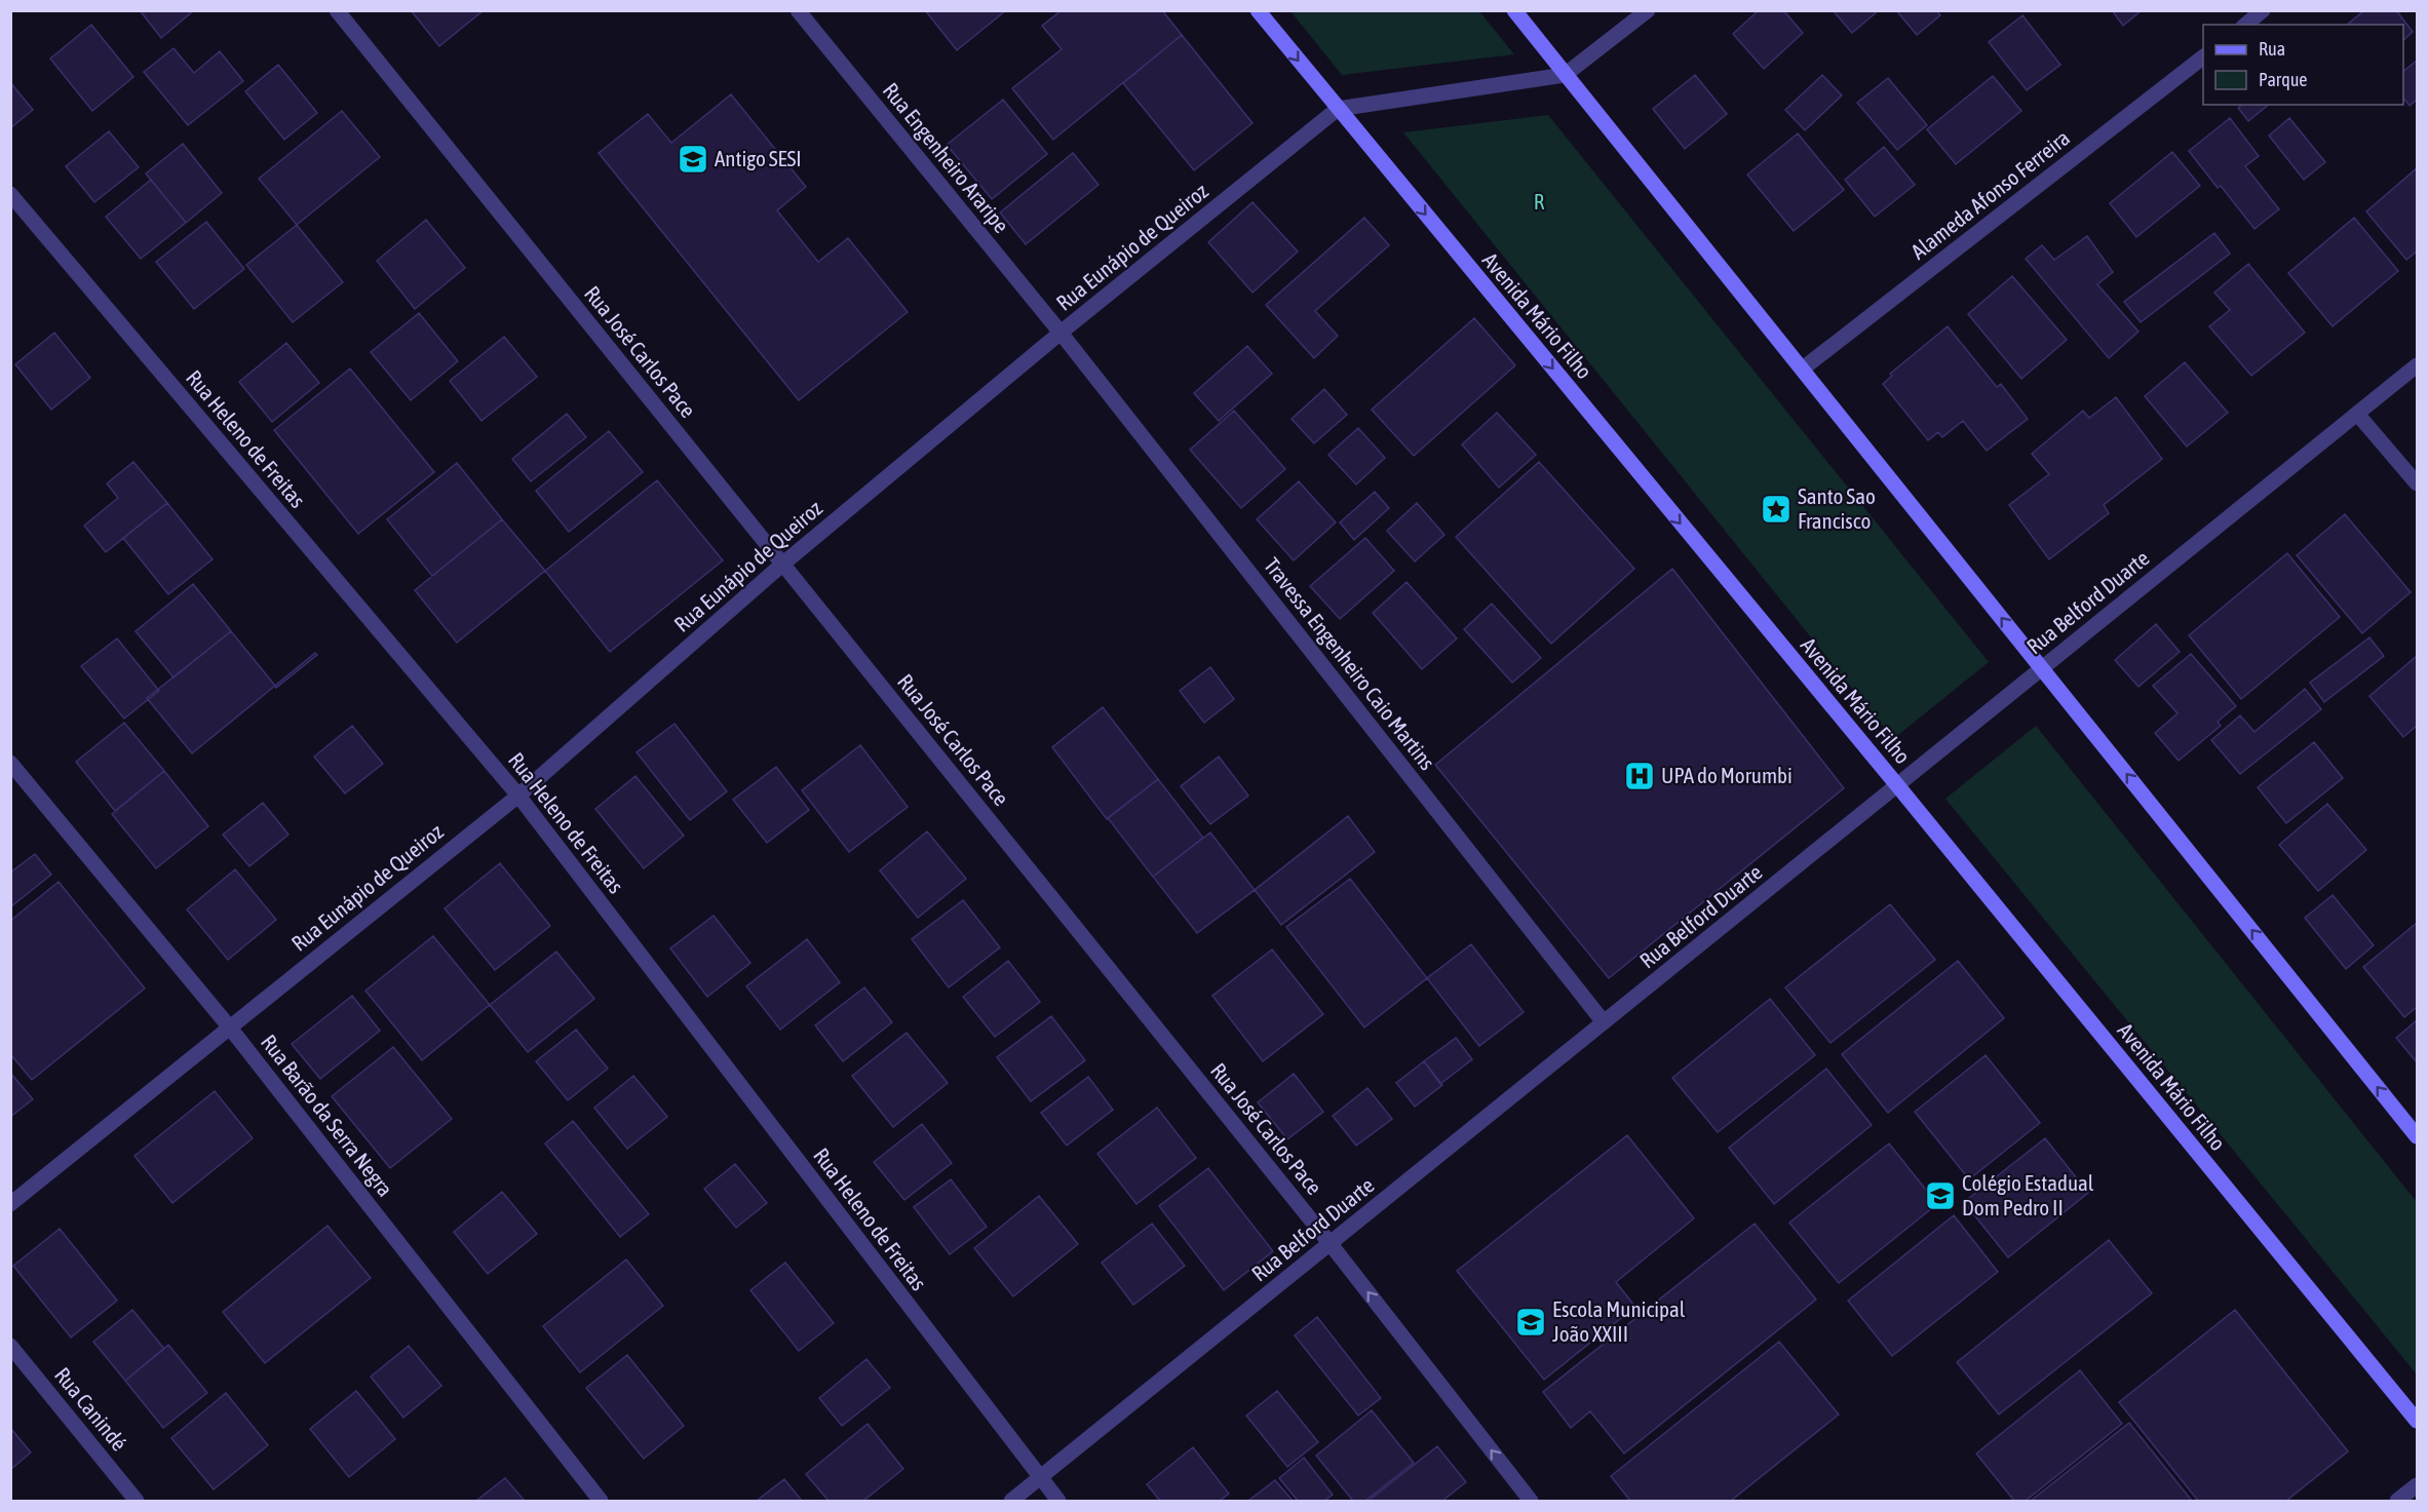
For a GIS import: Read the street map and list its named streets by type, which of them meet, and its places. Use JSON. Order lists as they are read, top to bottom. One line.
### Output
{"streets":{"main road":["Avenida Mário Filho"],"street":["Rua Engenheiro Araripe","Alameda Afonso Ferreira","Rua Eunápio de Queiroz","Rua José Carlos Pace","Rua Heleno de Freitas","Rua Belford Duarte","Travessa Engenheiro Caio Martins","Rua Barão da Serra Negra","Rua Canindé"]},"crossings":[["Rua Engenheiro Araripe","Rua Eunápio de Queiroz"],["Rua Engenheiro Araripe","Travessa Engenheiro Caio Martins"],["Rua Eunápio de Queiroz","Avenida Mário Filho"],["Rua Eunápio de Queiroz","Rua José Carlos Pace"],["Rua Eunápio de Queiroz","Rua Heleno de Freitas"],["Rua Eunápio de Queiroz","Travessa Engenheiro Caio Martins"],["Rua Eunápio de Queiroz","Rua Barão da Serra Negra"],["Avenida Mário Filho","Rua Belford Duarte"],["Rua José Carlos Pace","Rua Belford Duarte"],["Rua Heleno de Freitas","Rua Belford Duarte"],["Rua Belford Duarte","Travessa Engenheiro Caio Martins"]],"one_way":["Avenida Mário Filho"],"parks":["R"],"places":{"school or university":["Antigo SESI","Colégio Estadual Dom Pedro II","Escola Municipal João XXIII"],"place":["Santo Sao Francisco"],"hospital":["UPA do Morumbi"]},"legend":["Rua","Parque"]}
